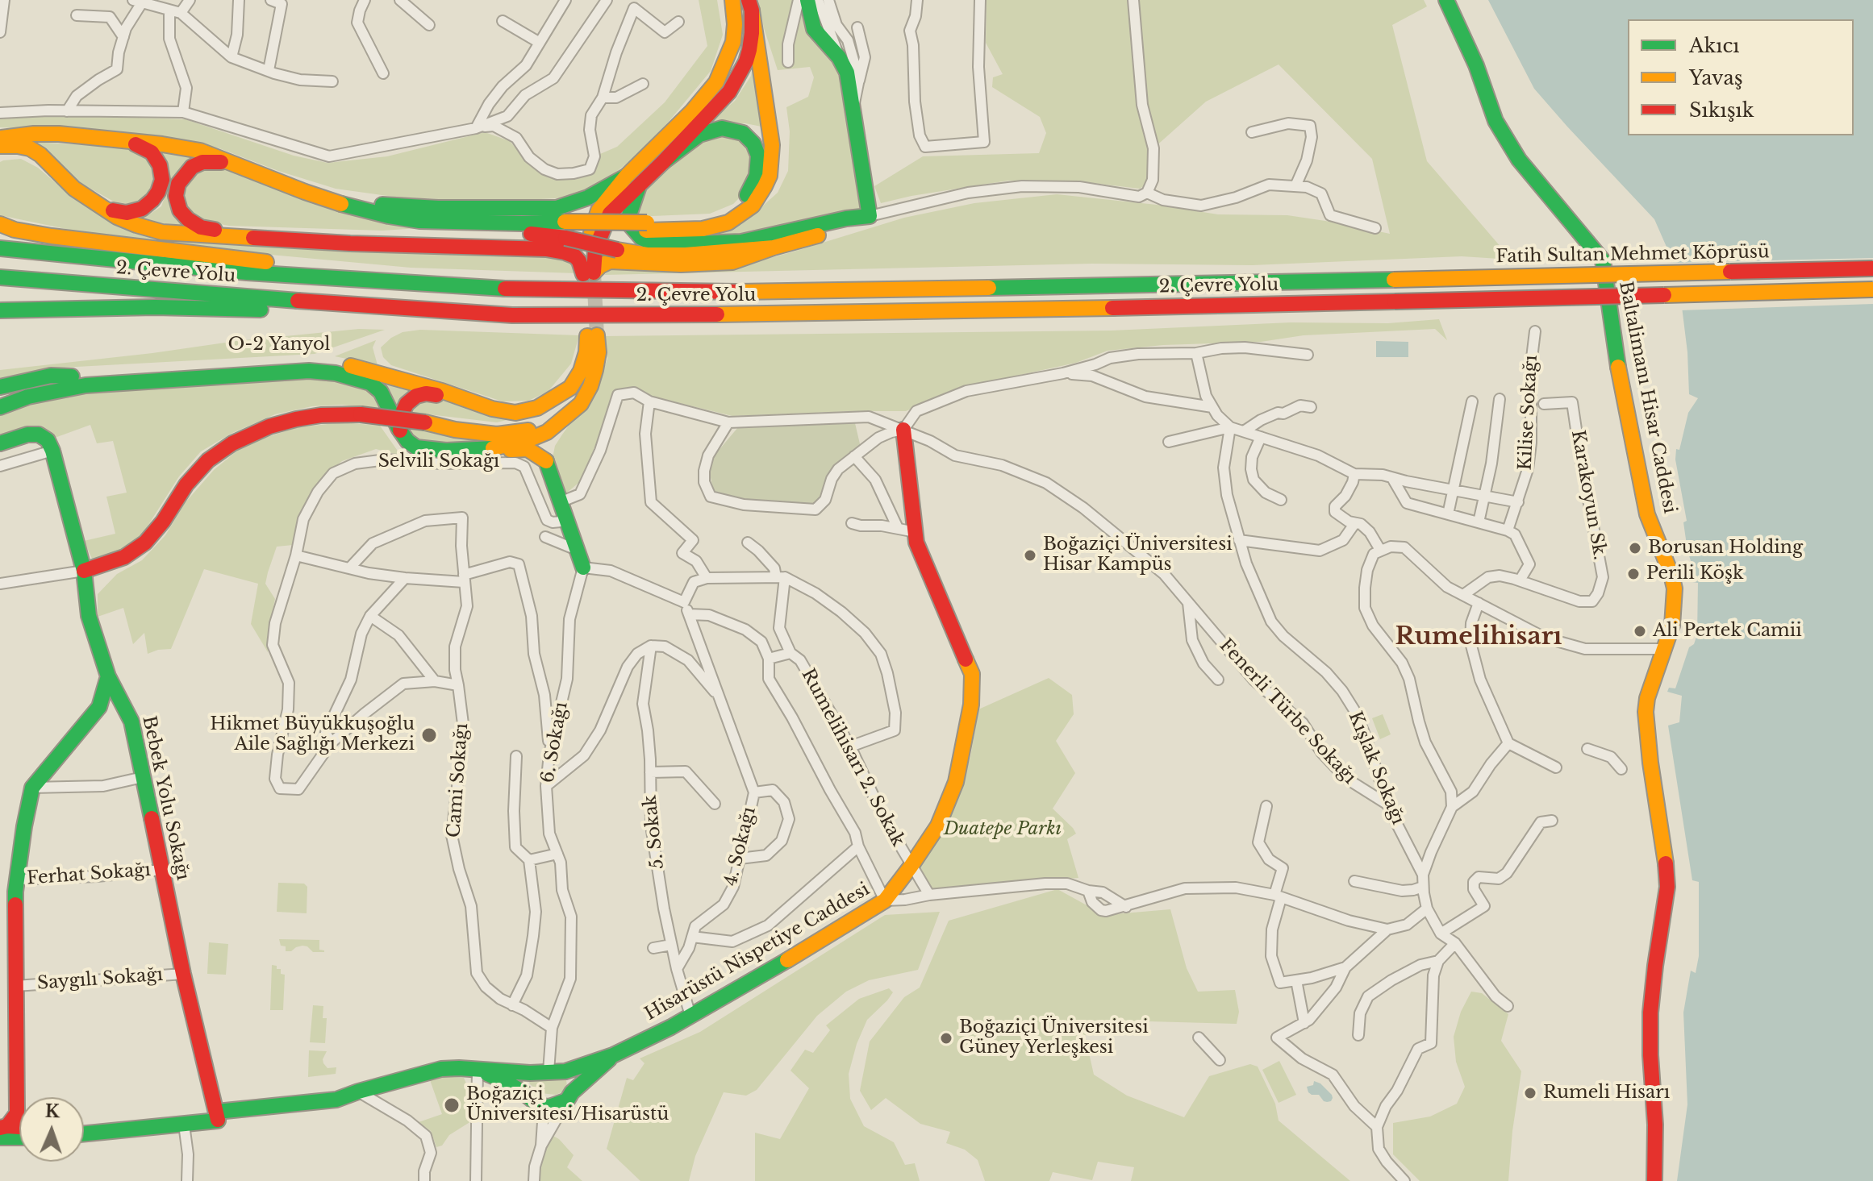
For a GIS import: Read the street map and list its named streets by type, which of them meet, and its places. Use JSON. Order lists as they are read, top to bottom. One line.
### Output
{"streets":{"main road":["Fatih Sultan Mehmet Köprüsü","2. Çevre Yolu","O-2 Yanyol","Baltalimanı Hisar Caddesi","Bebek Yolu Sokağı","Hisarüstü Nispetiye Caddesi"],"street":["Kilise Sokağı","Selvili Sokağı","Karakoyun Sk.","Fenerli Türbe Sokağı","6. Sokağı","Rumelihisarı 2. Sokak","Kışlak Sokağı","Cami Sokağı","5. Sokak","4. Sokağı","Ferhat Sokağı","Saygılı Sokağı"]},"crossings":[["Fatih Sultan Mehmet Köprüsü","2. Çevre Yolu"],["Selvili Sokağı","Fenerli Türbe Sokağı"],["Fenerli Türbe Sokağı","Kışlak Sokağı"],["Fenerli Türbe Sokağı","Hisarüstü Nispetiye Caddesi"],["6. Sokağı","Cami Sokağı"],["6. Sokağı","Hisarüstü Nispetiye Caddesi"],["Rumelihisarı 2. Sokak","Hisarüstü Nispetiye Caddesi"],["Bebek Yolu Sokağı","Ferhat Sokağı"],["Bebek Yolu Sokağı","Hisarüstü Nispetiye Caddesi"],["Bebek Yolu Sokağı","Saygılı Sokağı"],["5. Sokak","4. Sokağı"],["5. Sokak","Hisarüstü Nispetiye Caddesi"]],"districts":["Rumelihisarı"],"parks":["Duatepe Parkı"],"places":["Borusan Holding","Boğaziçi Üniversitesi Hisar Kampüs","Perili Köşk","Ali Pertek Camii","Hikmet Büyükkuşoğlu Aile Sağlığı Merkezi","Boğaziçi Üniversitesi Güney Yerleşkesi","Rumeli Hisarı","Boğaziçi Üniversitesi/Hisarüstü"],"legend":["Akıcı","Yavaş","Sıkışık"],"north":"top"}
